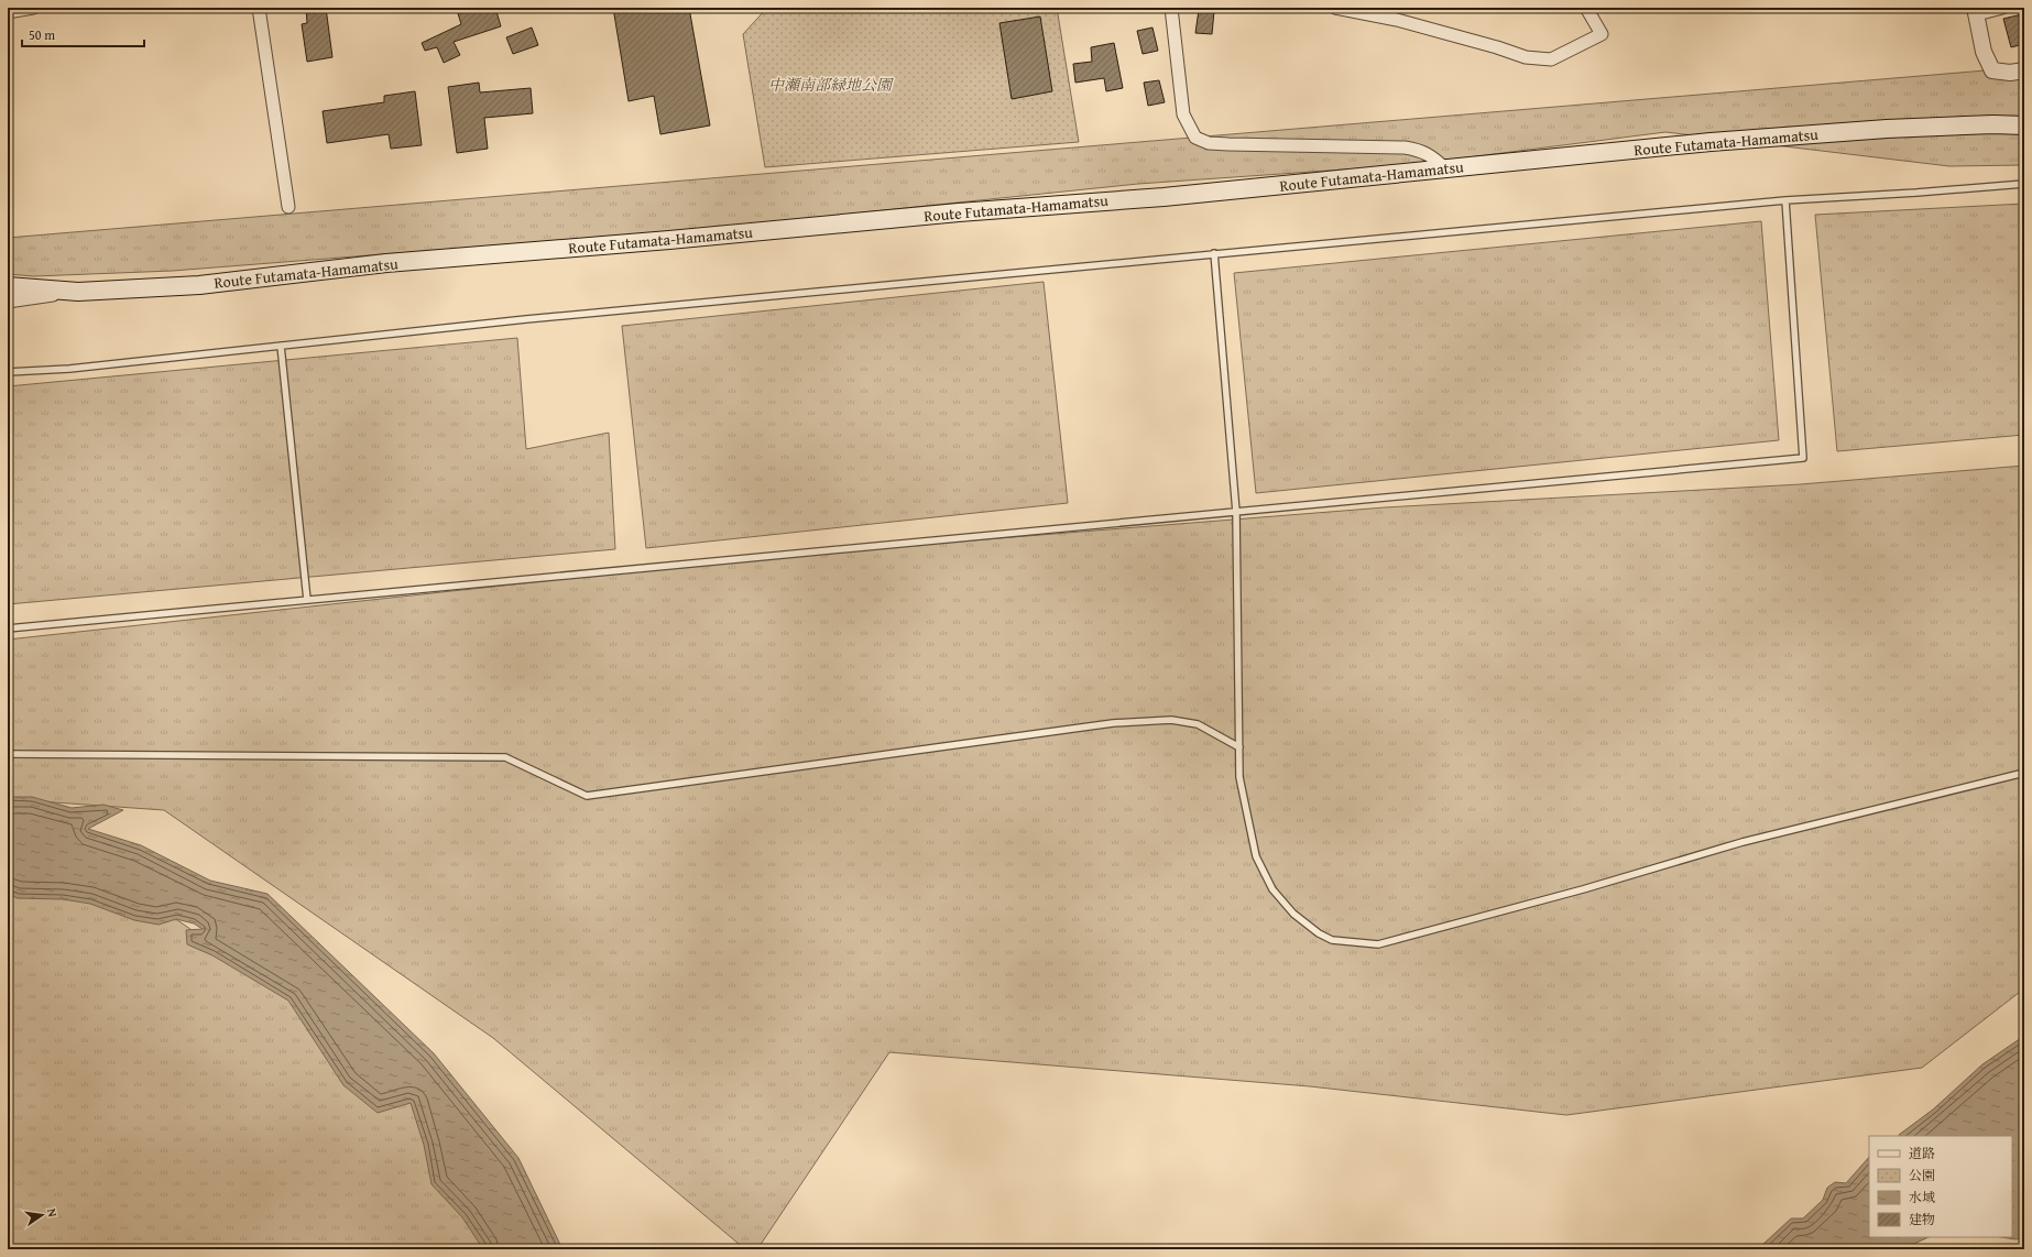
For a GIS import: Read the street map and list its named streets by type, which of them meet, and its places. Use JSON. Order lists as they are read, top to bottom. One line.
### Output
{"streets":{"main road":["Route Futamata-Hamamatsu"]},"parks":["中瀬南部緑地公園"],"legend":["道路","公園","水域","建物"],"scale_bar":"50 m","north":"right"}
